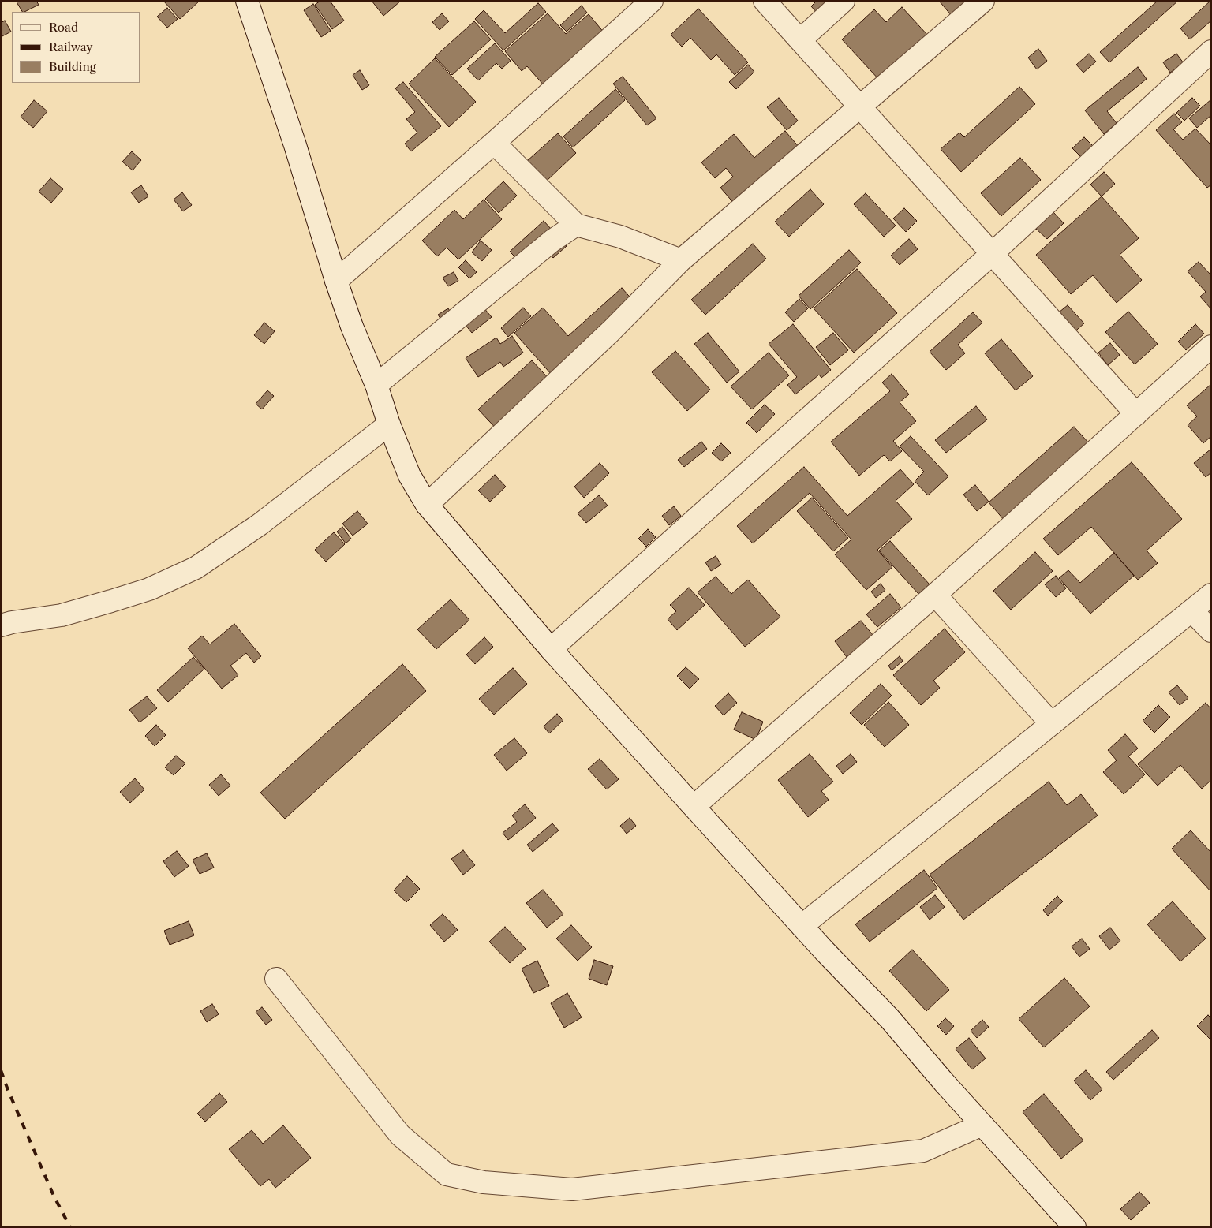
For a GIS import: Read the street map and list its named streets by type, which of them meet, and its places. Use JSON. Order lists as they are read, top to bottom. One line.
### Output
{"legend":["Road","Railway","Building"]}
